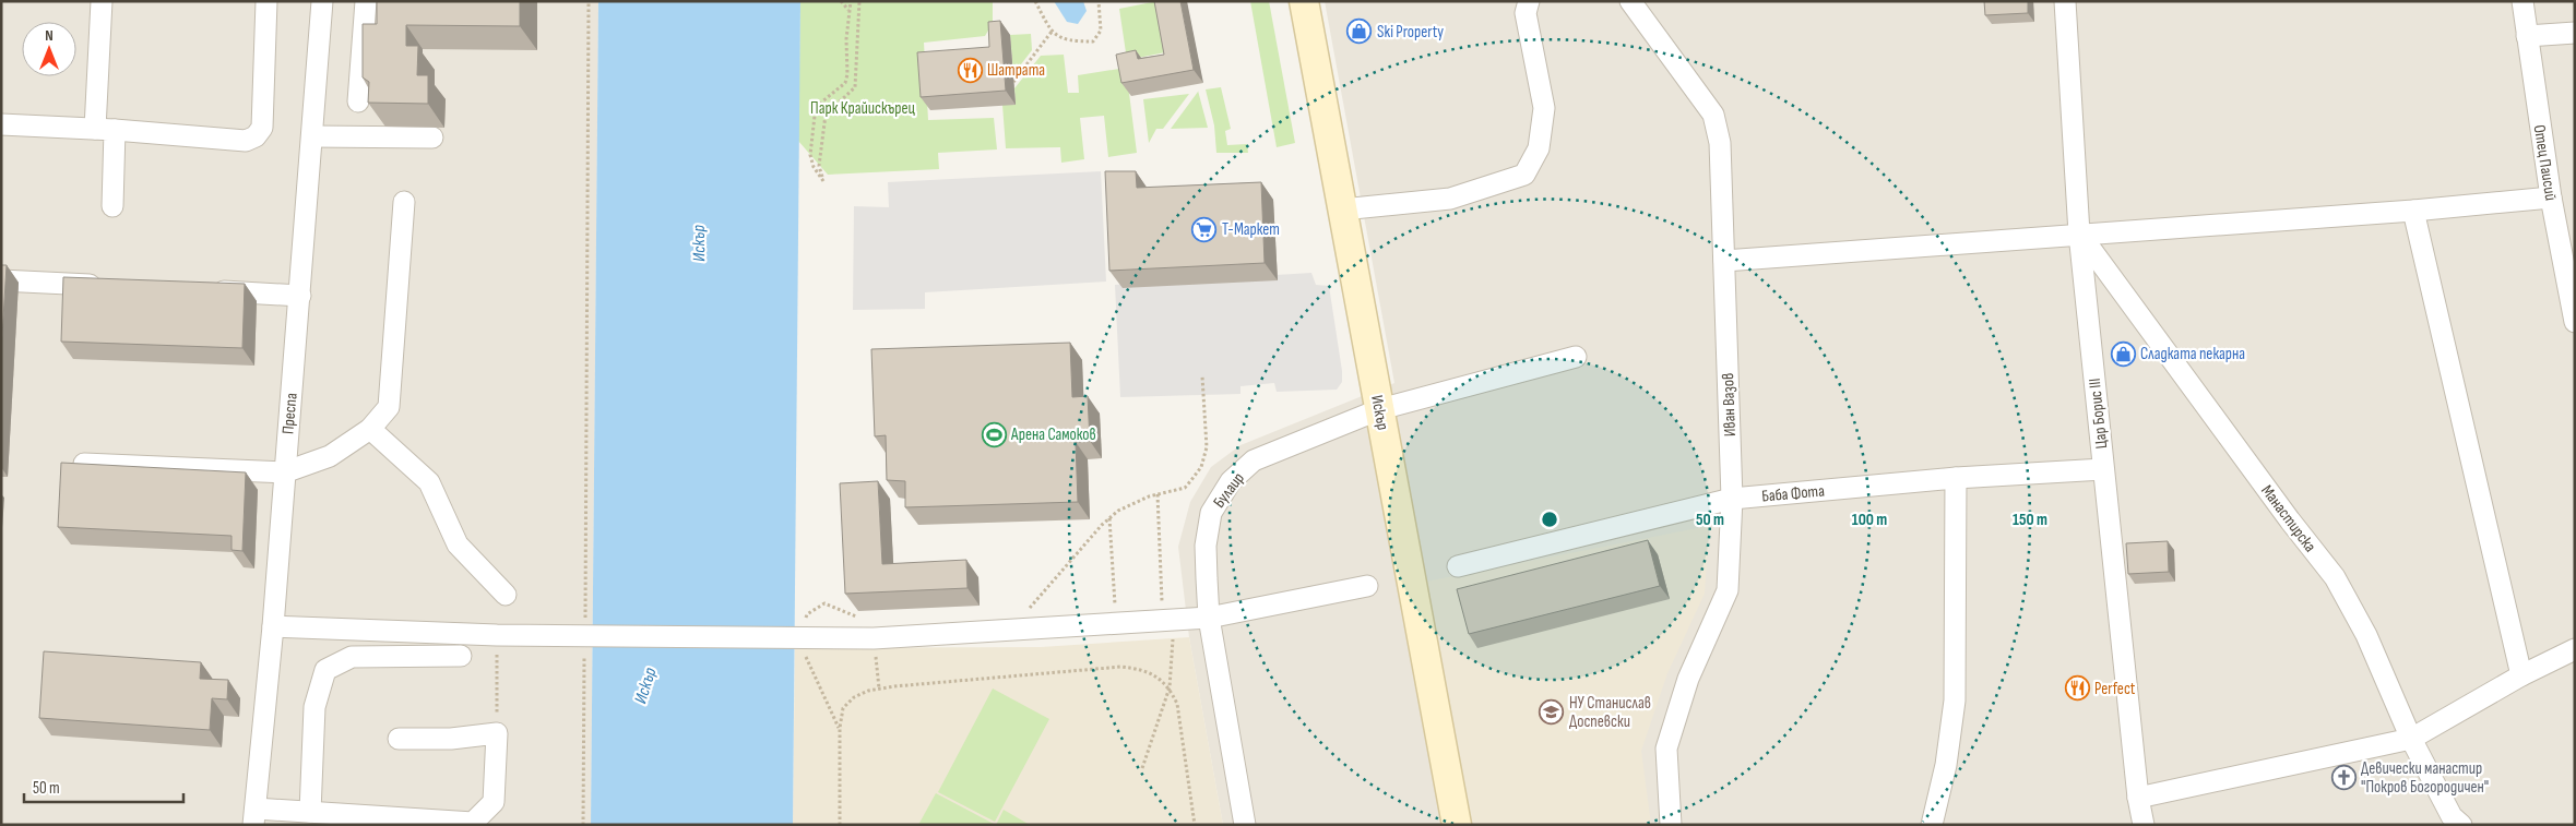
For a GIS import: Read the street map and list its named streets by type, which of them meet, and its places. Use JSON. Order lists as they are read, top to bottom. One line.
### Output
{"streets":{"main road":["Искър"],"street":["Отец Паисий","Иван Вазов","Преспа","Цар Борис III","Булаир","Баба Фота","Манастирска"]},"crossings":[["Иван Вазов","Баба Фота"],["Искър","Булаир"],["Цар Борис III","Баба Фота"],["Цар Борис III","Манастирска"]],"water":["Искър"],"parks":["Парк Крайискърец"],"places":{"shop":["Ski Property","Сладката пекарна"],"restaurant":["Шатрата","Perfect"],"supermarket":["Т-Маркет"],"sports":["Арена Самоков"],"school or university":["НУ Станислав Доспевски"],"church":["Девически манастир \"Покров Богородичен\""]},"scale_bar":"50 m","north":"top","rings":["50 m","100 m","150 m"]}
